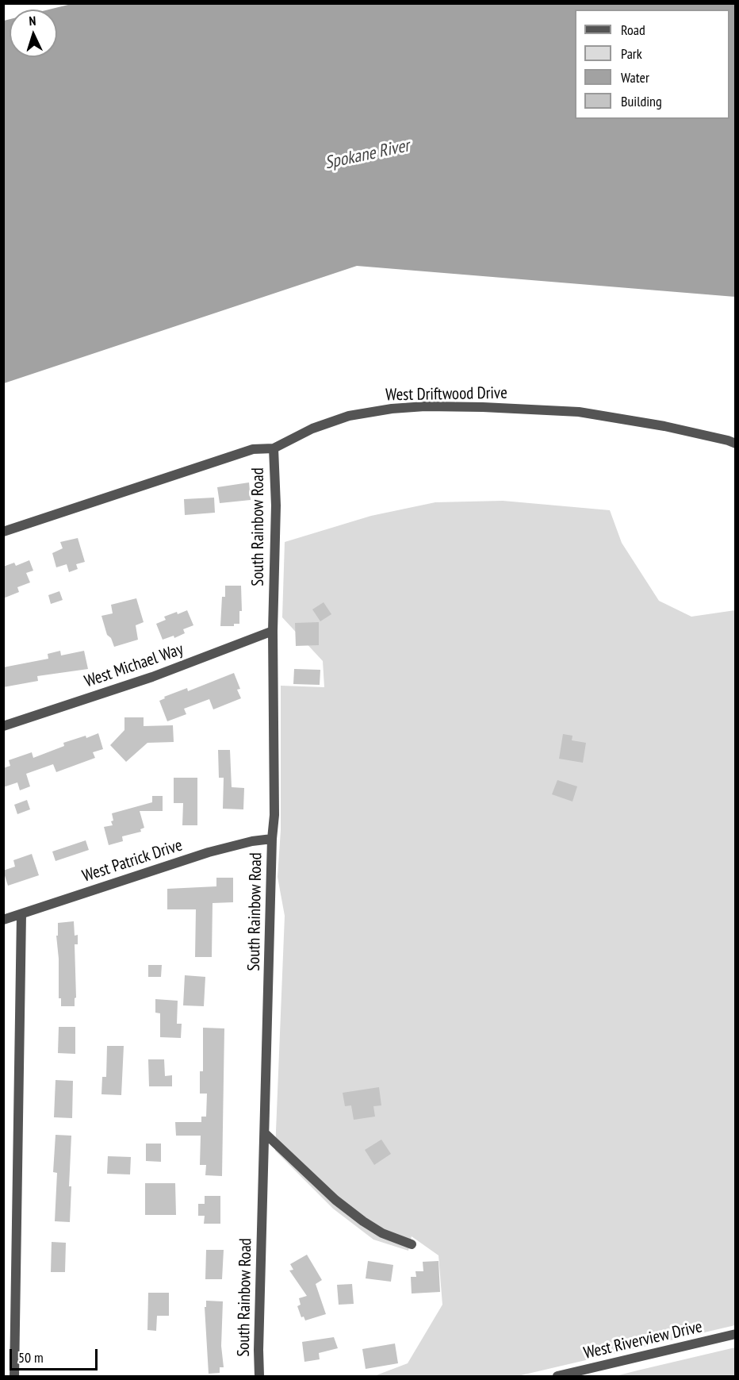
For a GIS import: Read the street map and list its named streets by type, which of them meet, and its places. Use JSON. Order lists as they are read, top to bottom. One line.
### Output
{"streets":{"street":["West Driftwood Drive","South Rainbow Road","West Michael Way","West Patrick Drive","West Riverview Drive"]},"crossings":[["West Driftwood Drive","South Rainbow Road"],["South Rainbow Road","West Michael Way"],["South Rainbow Road","West Patrick Drive"]],"water":["Spokane River"],"legend":["Road","Park","Water","Building"],"scale_bar":"50 m","north":"top"}
